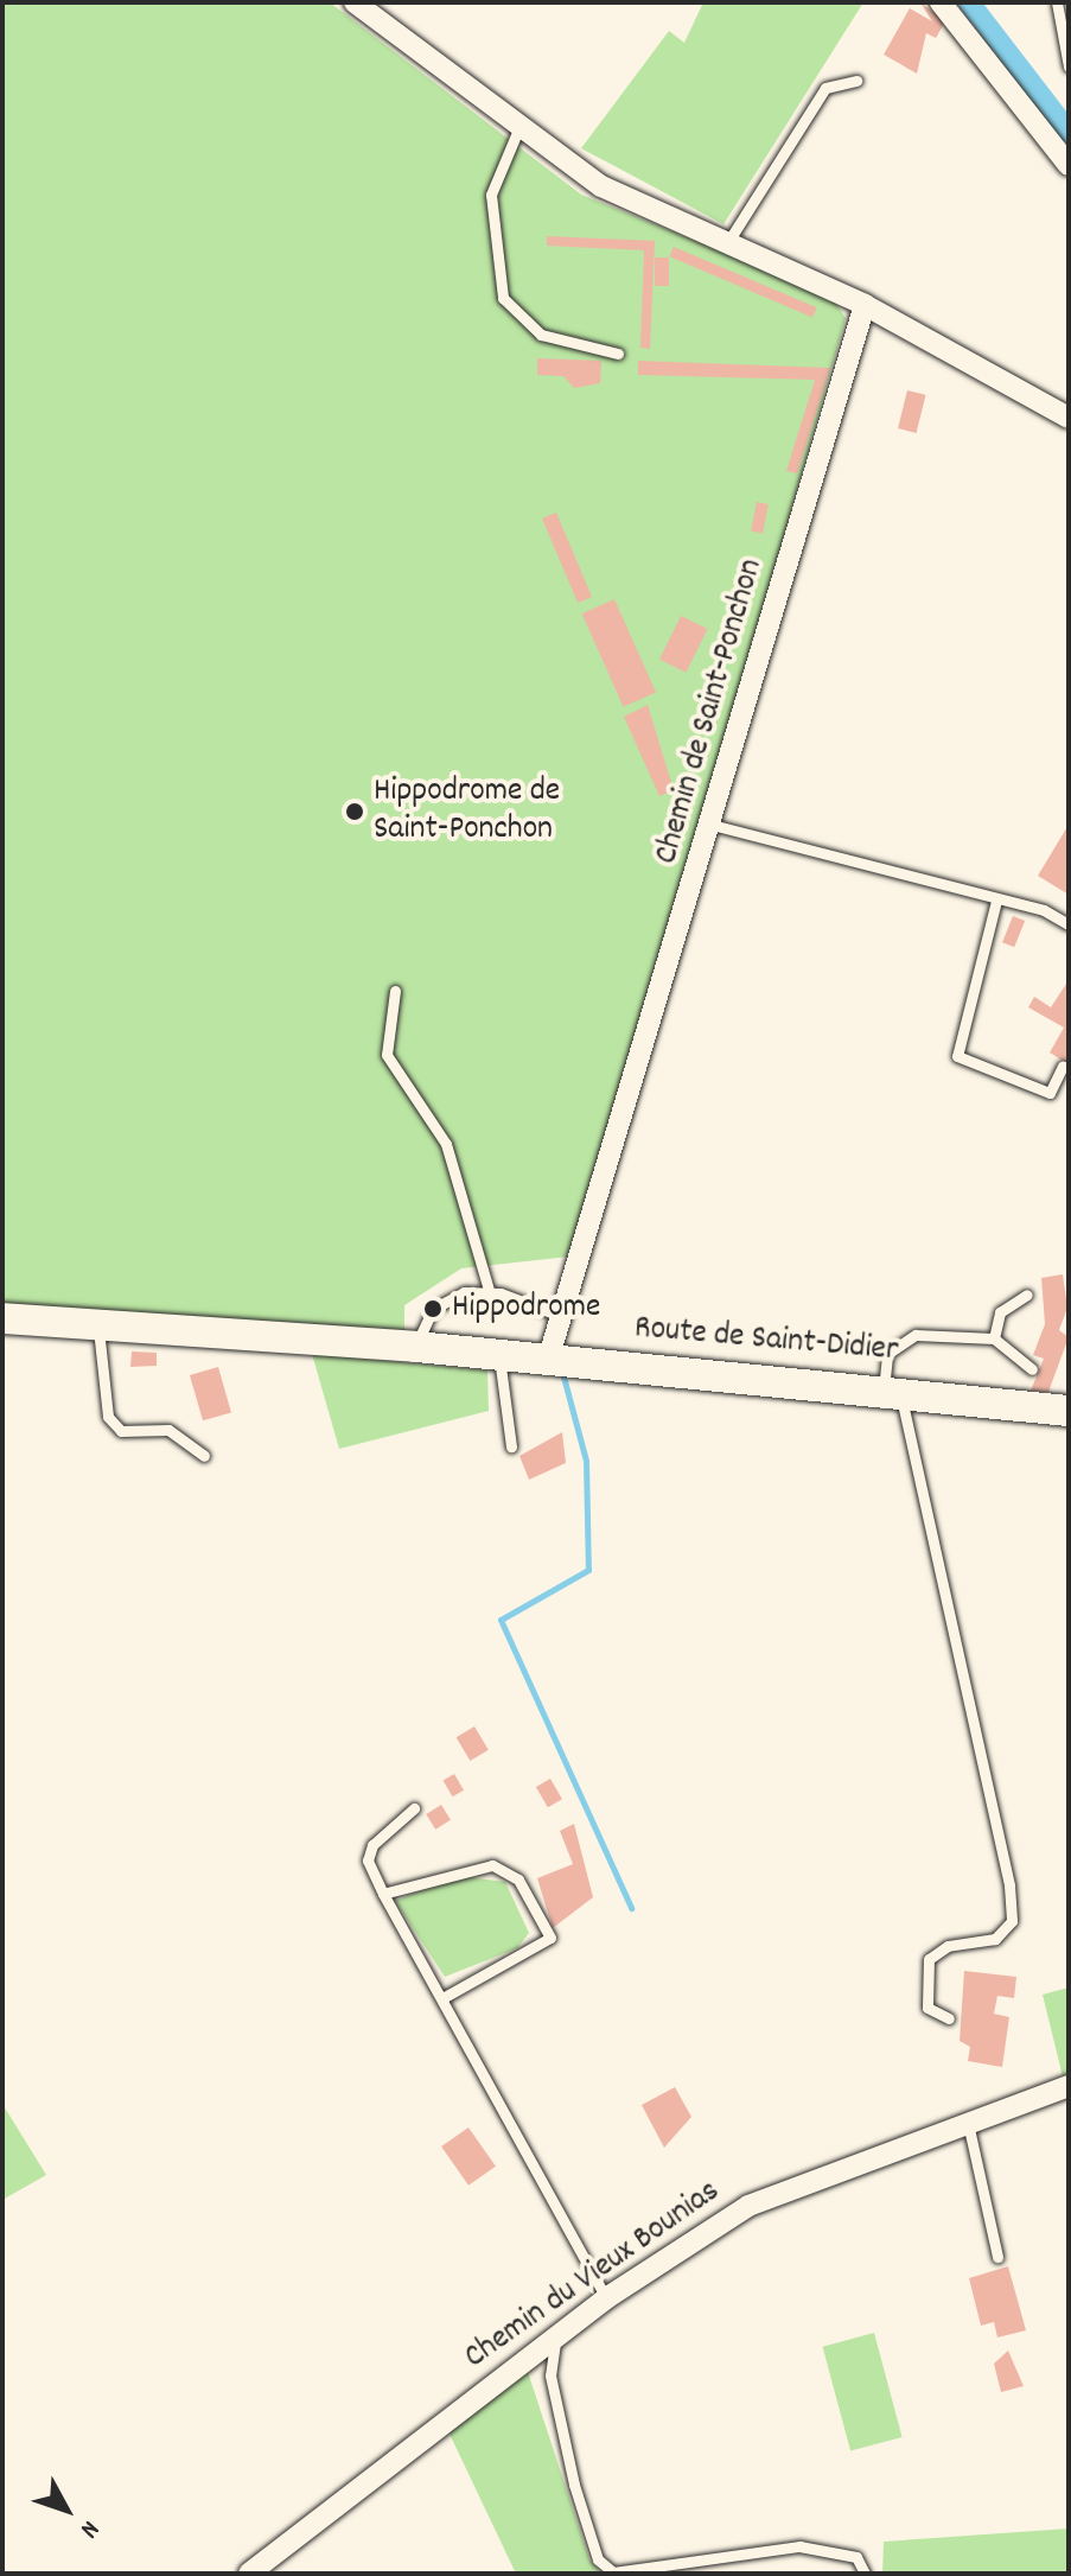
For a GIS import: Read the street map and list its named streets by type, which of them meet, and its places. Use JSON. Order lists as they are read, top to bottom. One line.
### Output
{"streets":{"main road":["Route de Saint-Didier"],"street":["Chemin de Saint-Ponchon","Chemin du Vieux Bounias"]},"crossings":[["Chemin de Saint-Ponchon","Route de Saint-Didier"]],"places":["Hippodrome de Saint-Ponchon","Hippodrome"],"north":"bottom right"}
